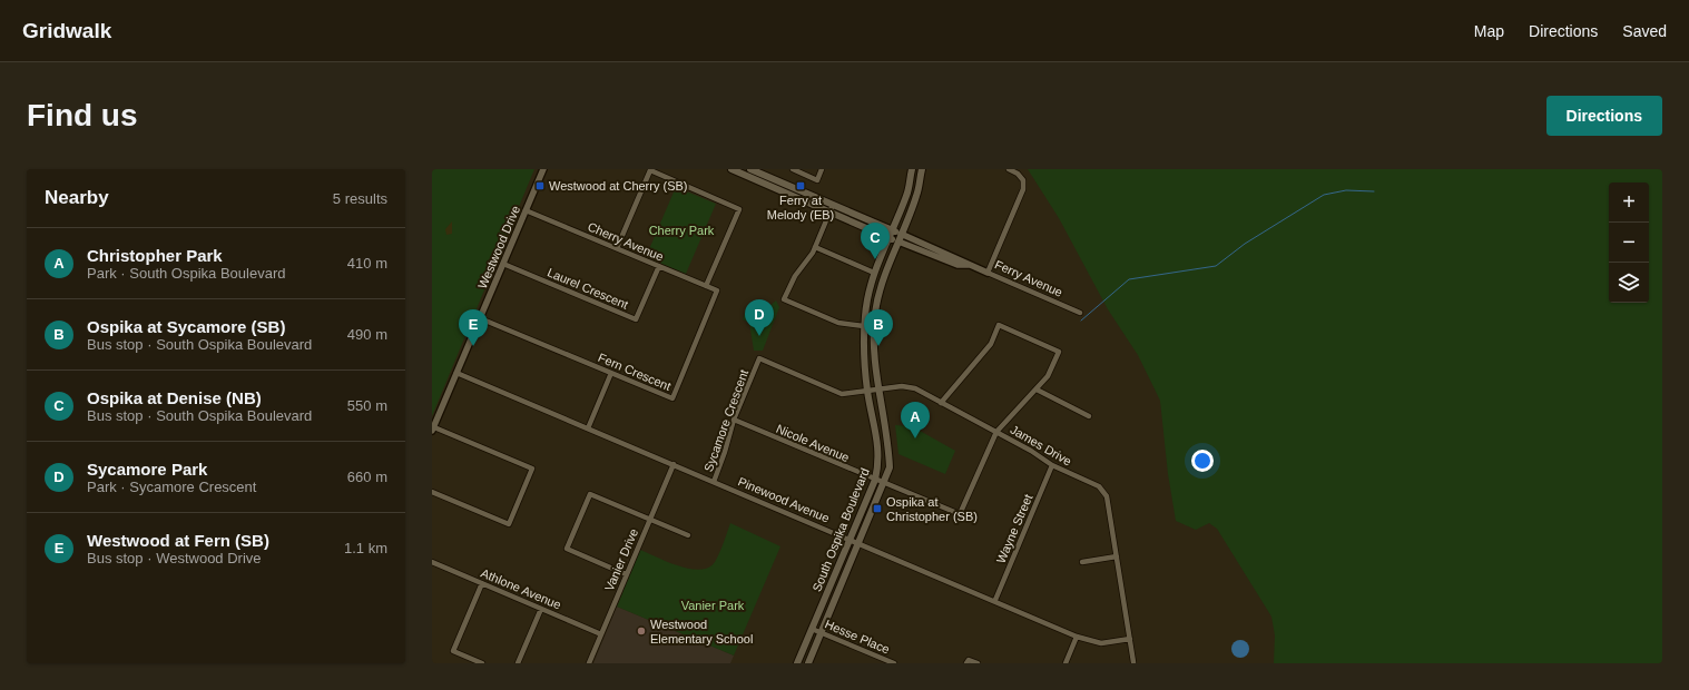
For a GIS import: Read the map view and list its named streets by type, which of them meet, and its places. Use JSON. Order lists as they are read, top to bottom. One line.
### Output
{"streets":{"main road":["Ferry Avenue","South Ospika Boulevard"],"street":["Cherry Avenue","Westwood Drive","Laurel Crescent","Fern Crescent","Sycamore Crescent","Nicole Avenue","James Drive","Pinewood Avenue","Wayne Street","Vanier Drive","Athlone Avenue","Hesse Place"]},"crossings":[["Cherry Avenue","Westwood Drive"],["Cherry Avenue","Laurel Crescent"],["Cherry Avenue","Fern Crescent"],["Westwood Drive","Laurel Crescent"],["Westwood Drive","Fern Crescent"],["Westwood Drive","Pinewood Avenue"],["Ferry Avenue","South Ospika Boulevard"],["Sycamore Crescent","Nicole Avenue"],["Sycamore Crescent","James Drive"],["Sycamore Crescent","Pinewood Avenue"],["Sycamore Crescent","South Ospika Boulevard"],["Nicole Avenue","James Drive"],["Nicole Avenue","South Ospika Boulevard"],["James Drive","Pinewood Avenue"],["James Drive","Wayne Street"],["James Drive","South Ospika Boulevard"],["Pinewood Avenue","Wayne Street"],["Pinewood Avenue","South Ospika Boulevard"],["Pinewood Avenue","Vanier Drive"],["South Ospika Boulevard","Hesse Place"],["Vanier Drive","Athlone Avenue"]],"parks":["Cherry Park","Vanier Park"],"places":{"transit":["Westwood at Cherry (SB)","Ferry at Melody (EB)","Ospika at Christopher (SB)"],"other":["Westwood Elementary School"]},"page":{"header":"Gridwalk","nav":["Map","Directions","Saved"],"buttons":"Directions","title":"Find us","heading":["Nearby","5 results"],"map_buttons":["+","−"],"pins":["C","D","B","E","A"],"list":[{"mark":"A","name":"Christopher Park","note":"Park · South Ospika Boulevard","value":"410 m"},{"mark":"B","name":"Ospika at Sycamore (SB)","note":"Bus stop · South Ospika Boulevard","value":"490 m"},{"mark":"C","name":"Ospika at Denise (NB)","note":"Bus stop · South Ospika Boulevard","value":"550 m"},{"mark":"D","name":"Sycamore Park","note":"Park · Sycamore Crescent","value":"660 m"},{"mark":"E","name":"Westwood at Fern (SB)","note":"Bus stop · Westwood Drive","value":"1.1 km"}]}}
